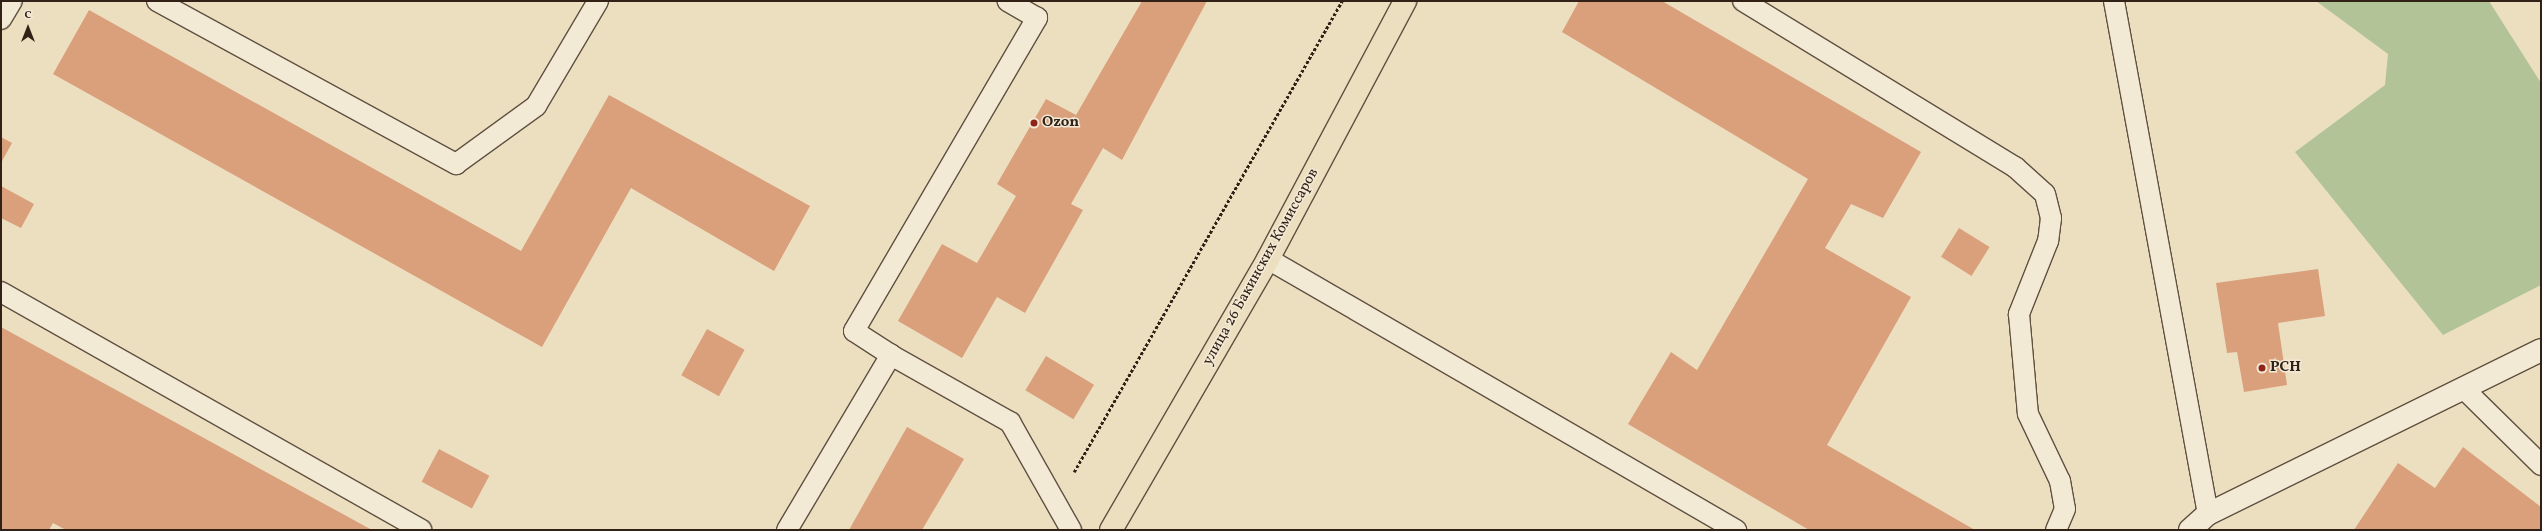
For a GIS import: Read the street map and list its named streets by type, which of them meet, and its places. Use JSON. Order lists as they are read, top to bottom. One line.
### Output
{"streets":{"main road":["улица 26 Бакинских Комиссаров"]},"places":["Ozon","РСН"],"north":"top"}
